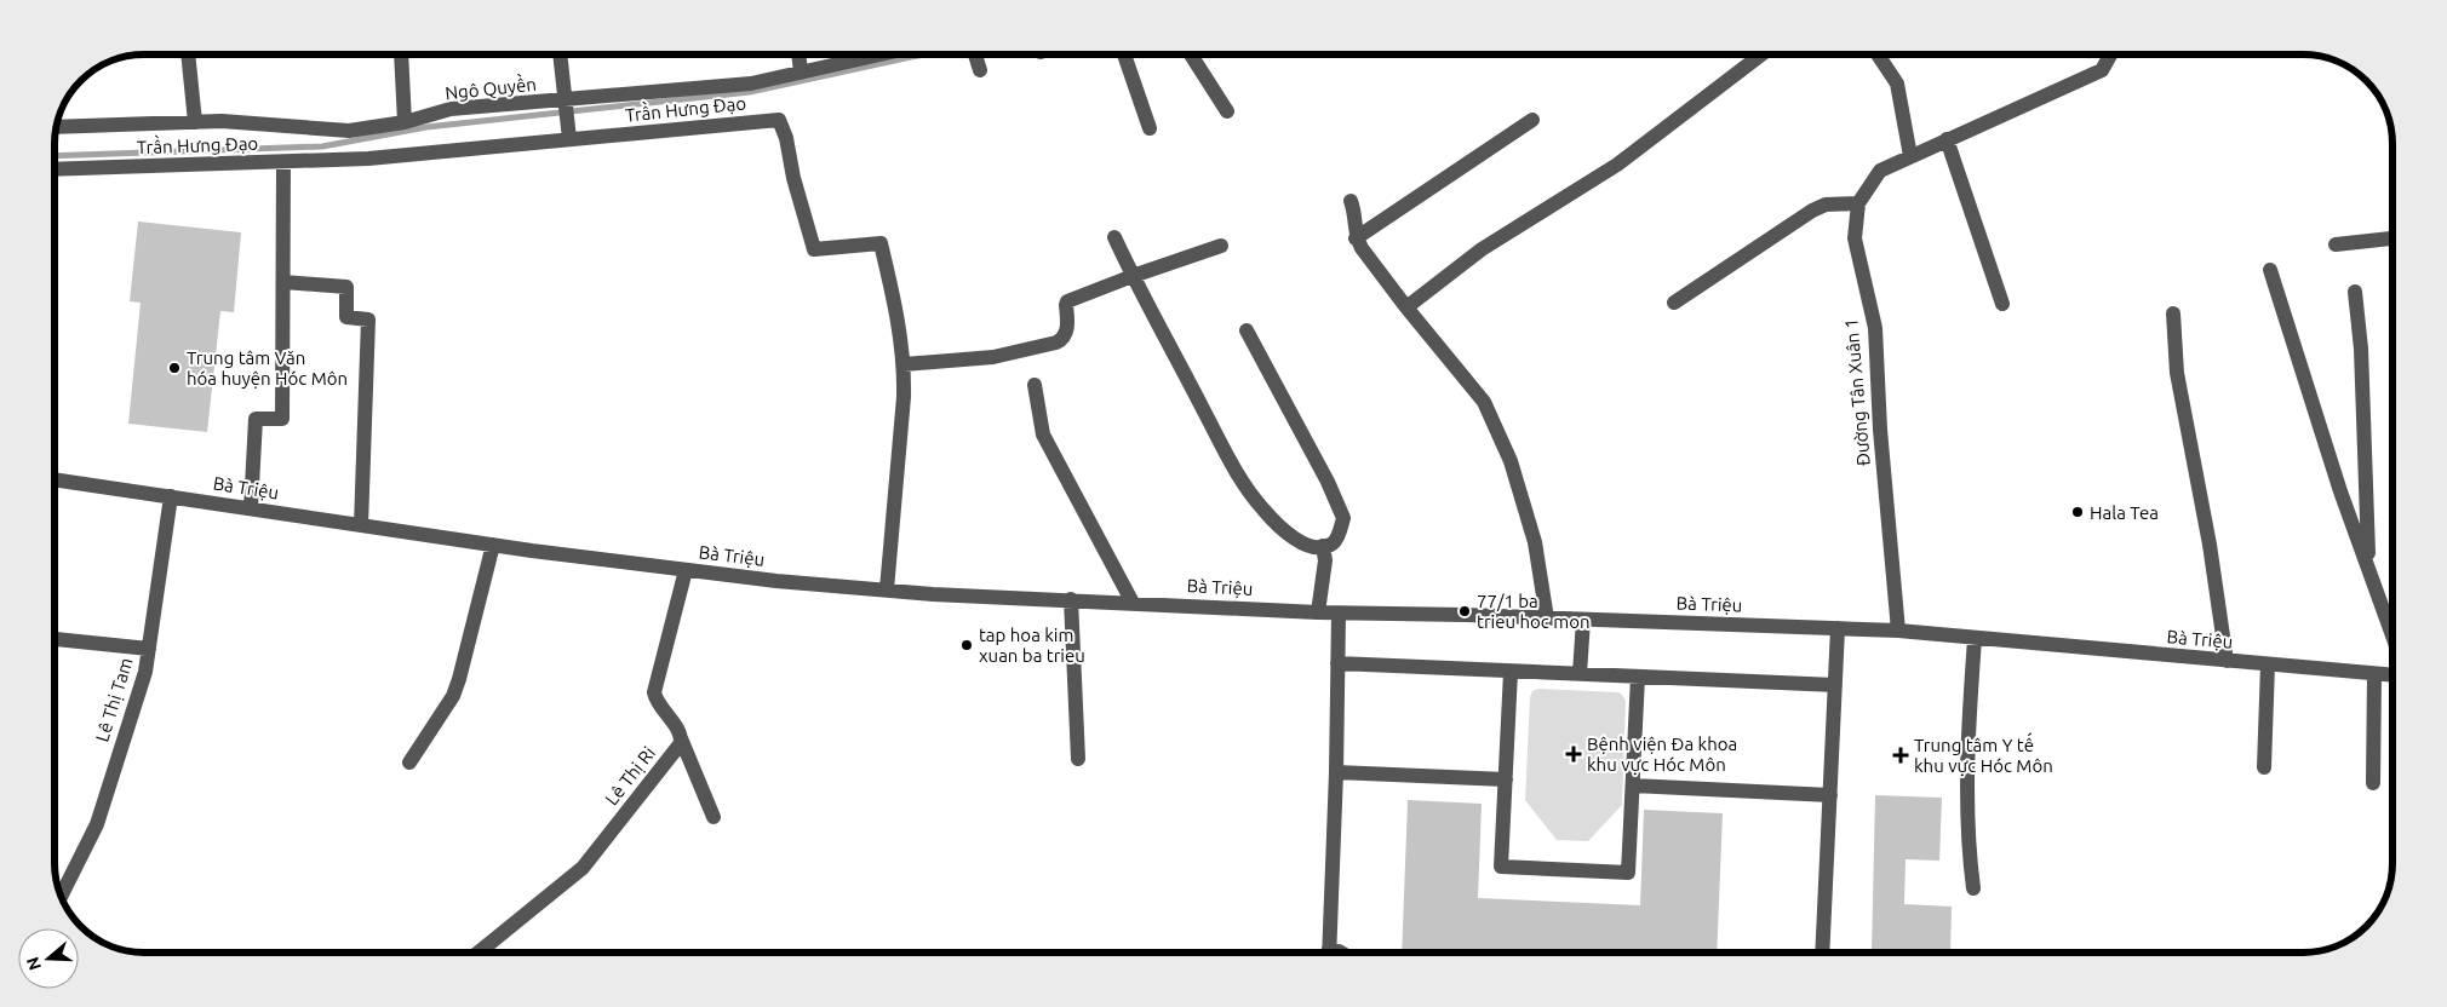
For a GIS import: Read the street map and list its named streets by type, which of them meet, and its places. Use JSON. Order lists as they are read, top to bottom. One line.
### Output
{"streets":{"street":["Ngô Quyền","Trần Hưng Đạo","Đường Tân Xuân 1","Bà Triệu","Lê Thị Tam","Lê Thị Ri"]},"crossings":[["Trần Hưng Đạo","Bà Triệu"],["Đường Tân Xuân 1","Bà Triệu"],["Bà Triệu","Lê Thị Tam"]],"places":{"other":["Trung tâm Văn hóa huyện Hóc Môn","Hala Tea","77/1 ba trieu hoc mon","tap hoa kim xuan ba trieu"],"health":["Bệnh viện Đa khoa khu vực Hóc Môn","Trung tâm Y tế khu vực Hóc Môn"]},"north":"left"}
